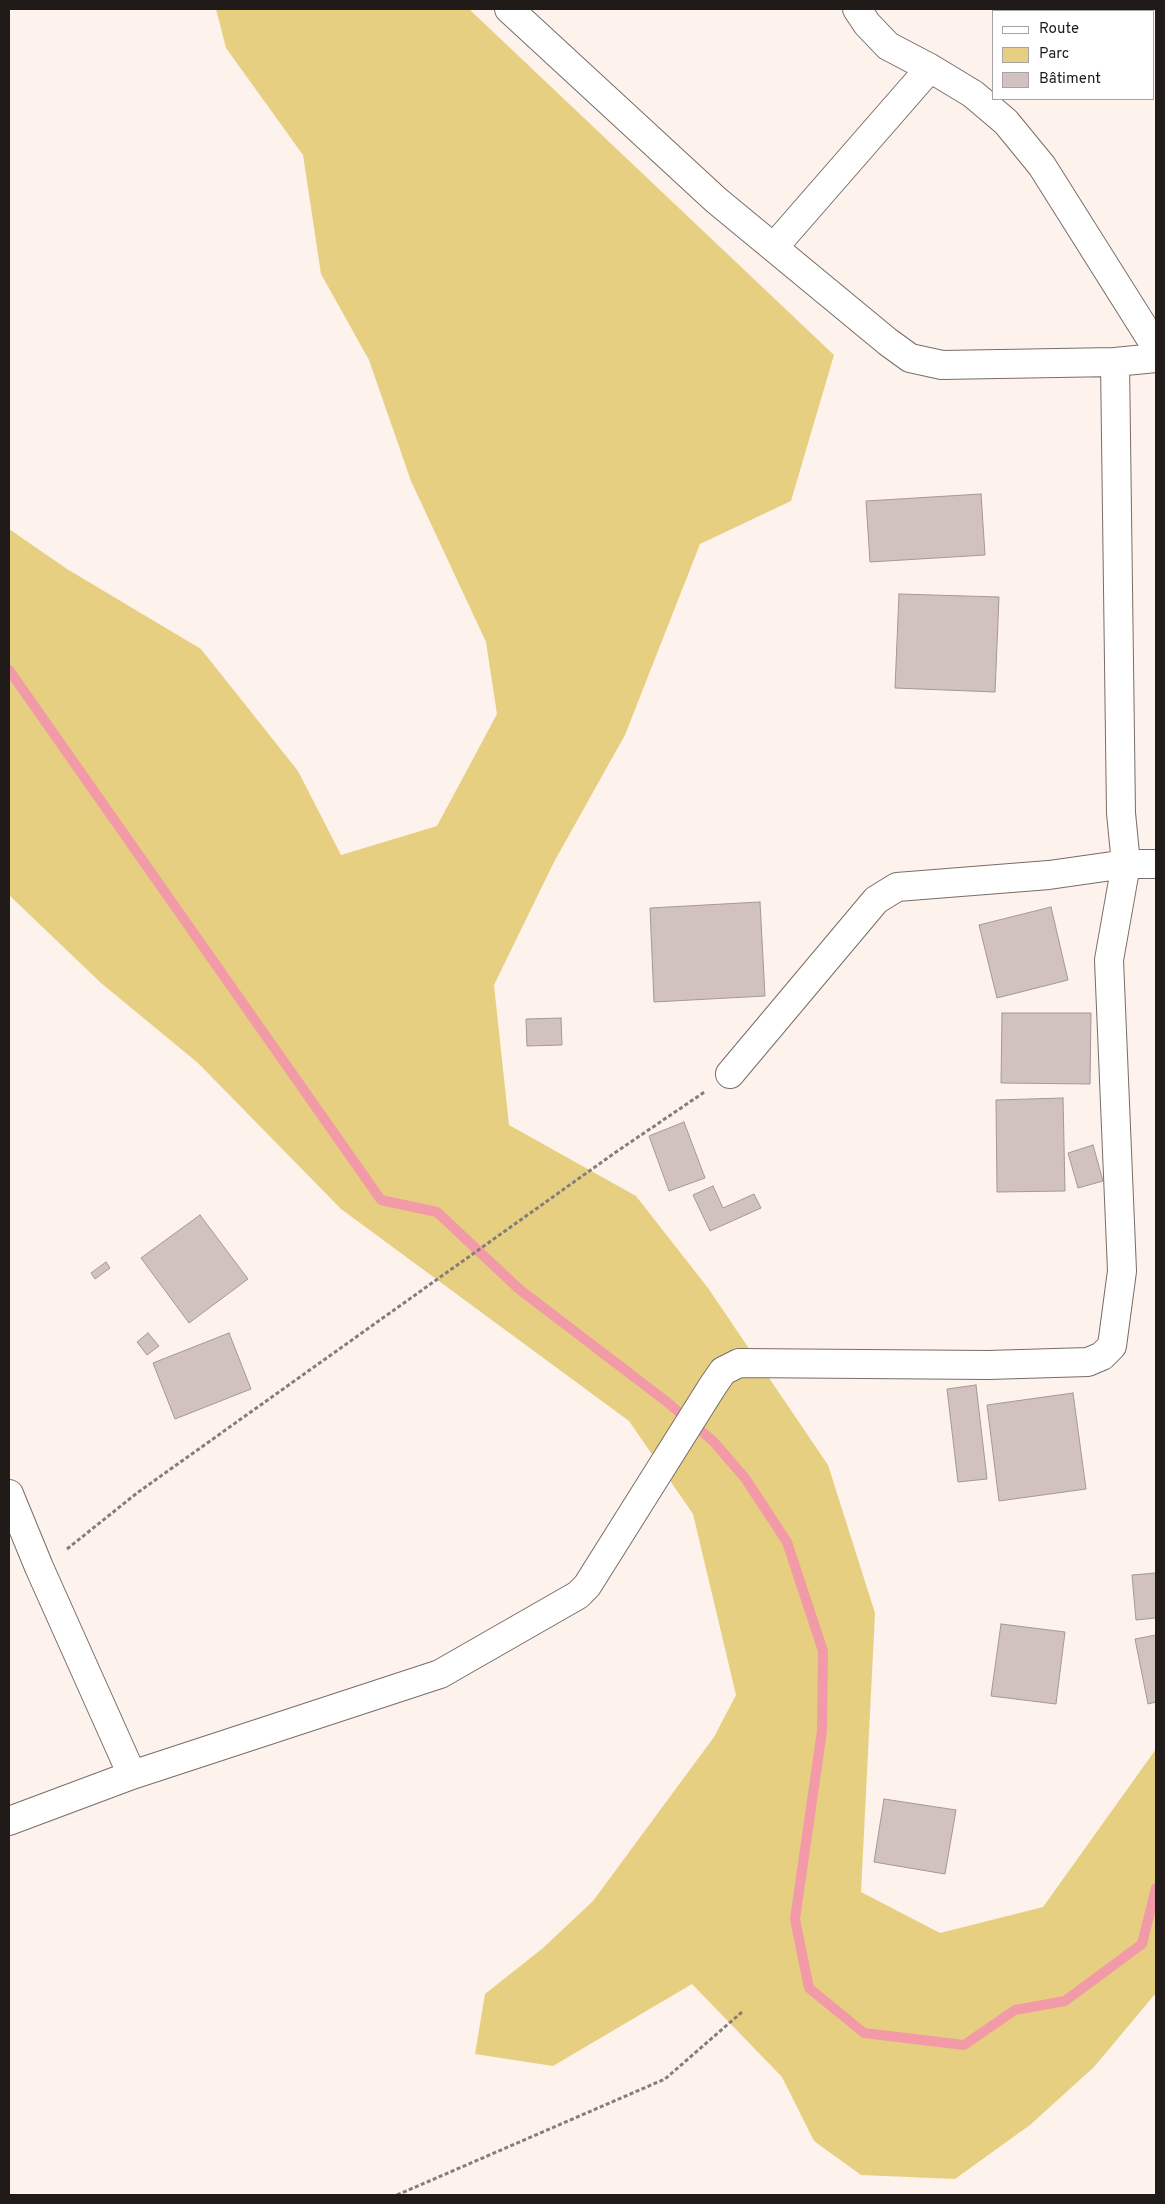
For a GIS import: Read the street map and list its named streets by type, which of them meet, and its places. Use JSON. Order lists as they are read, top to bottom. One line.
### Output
{"legend":["Route","Parc","Bâtiment"]}
